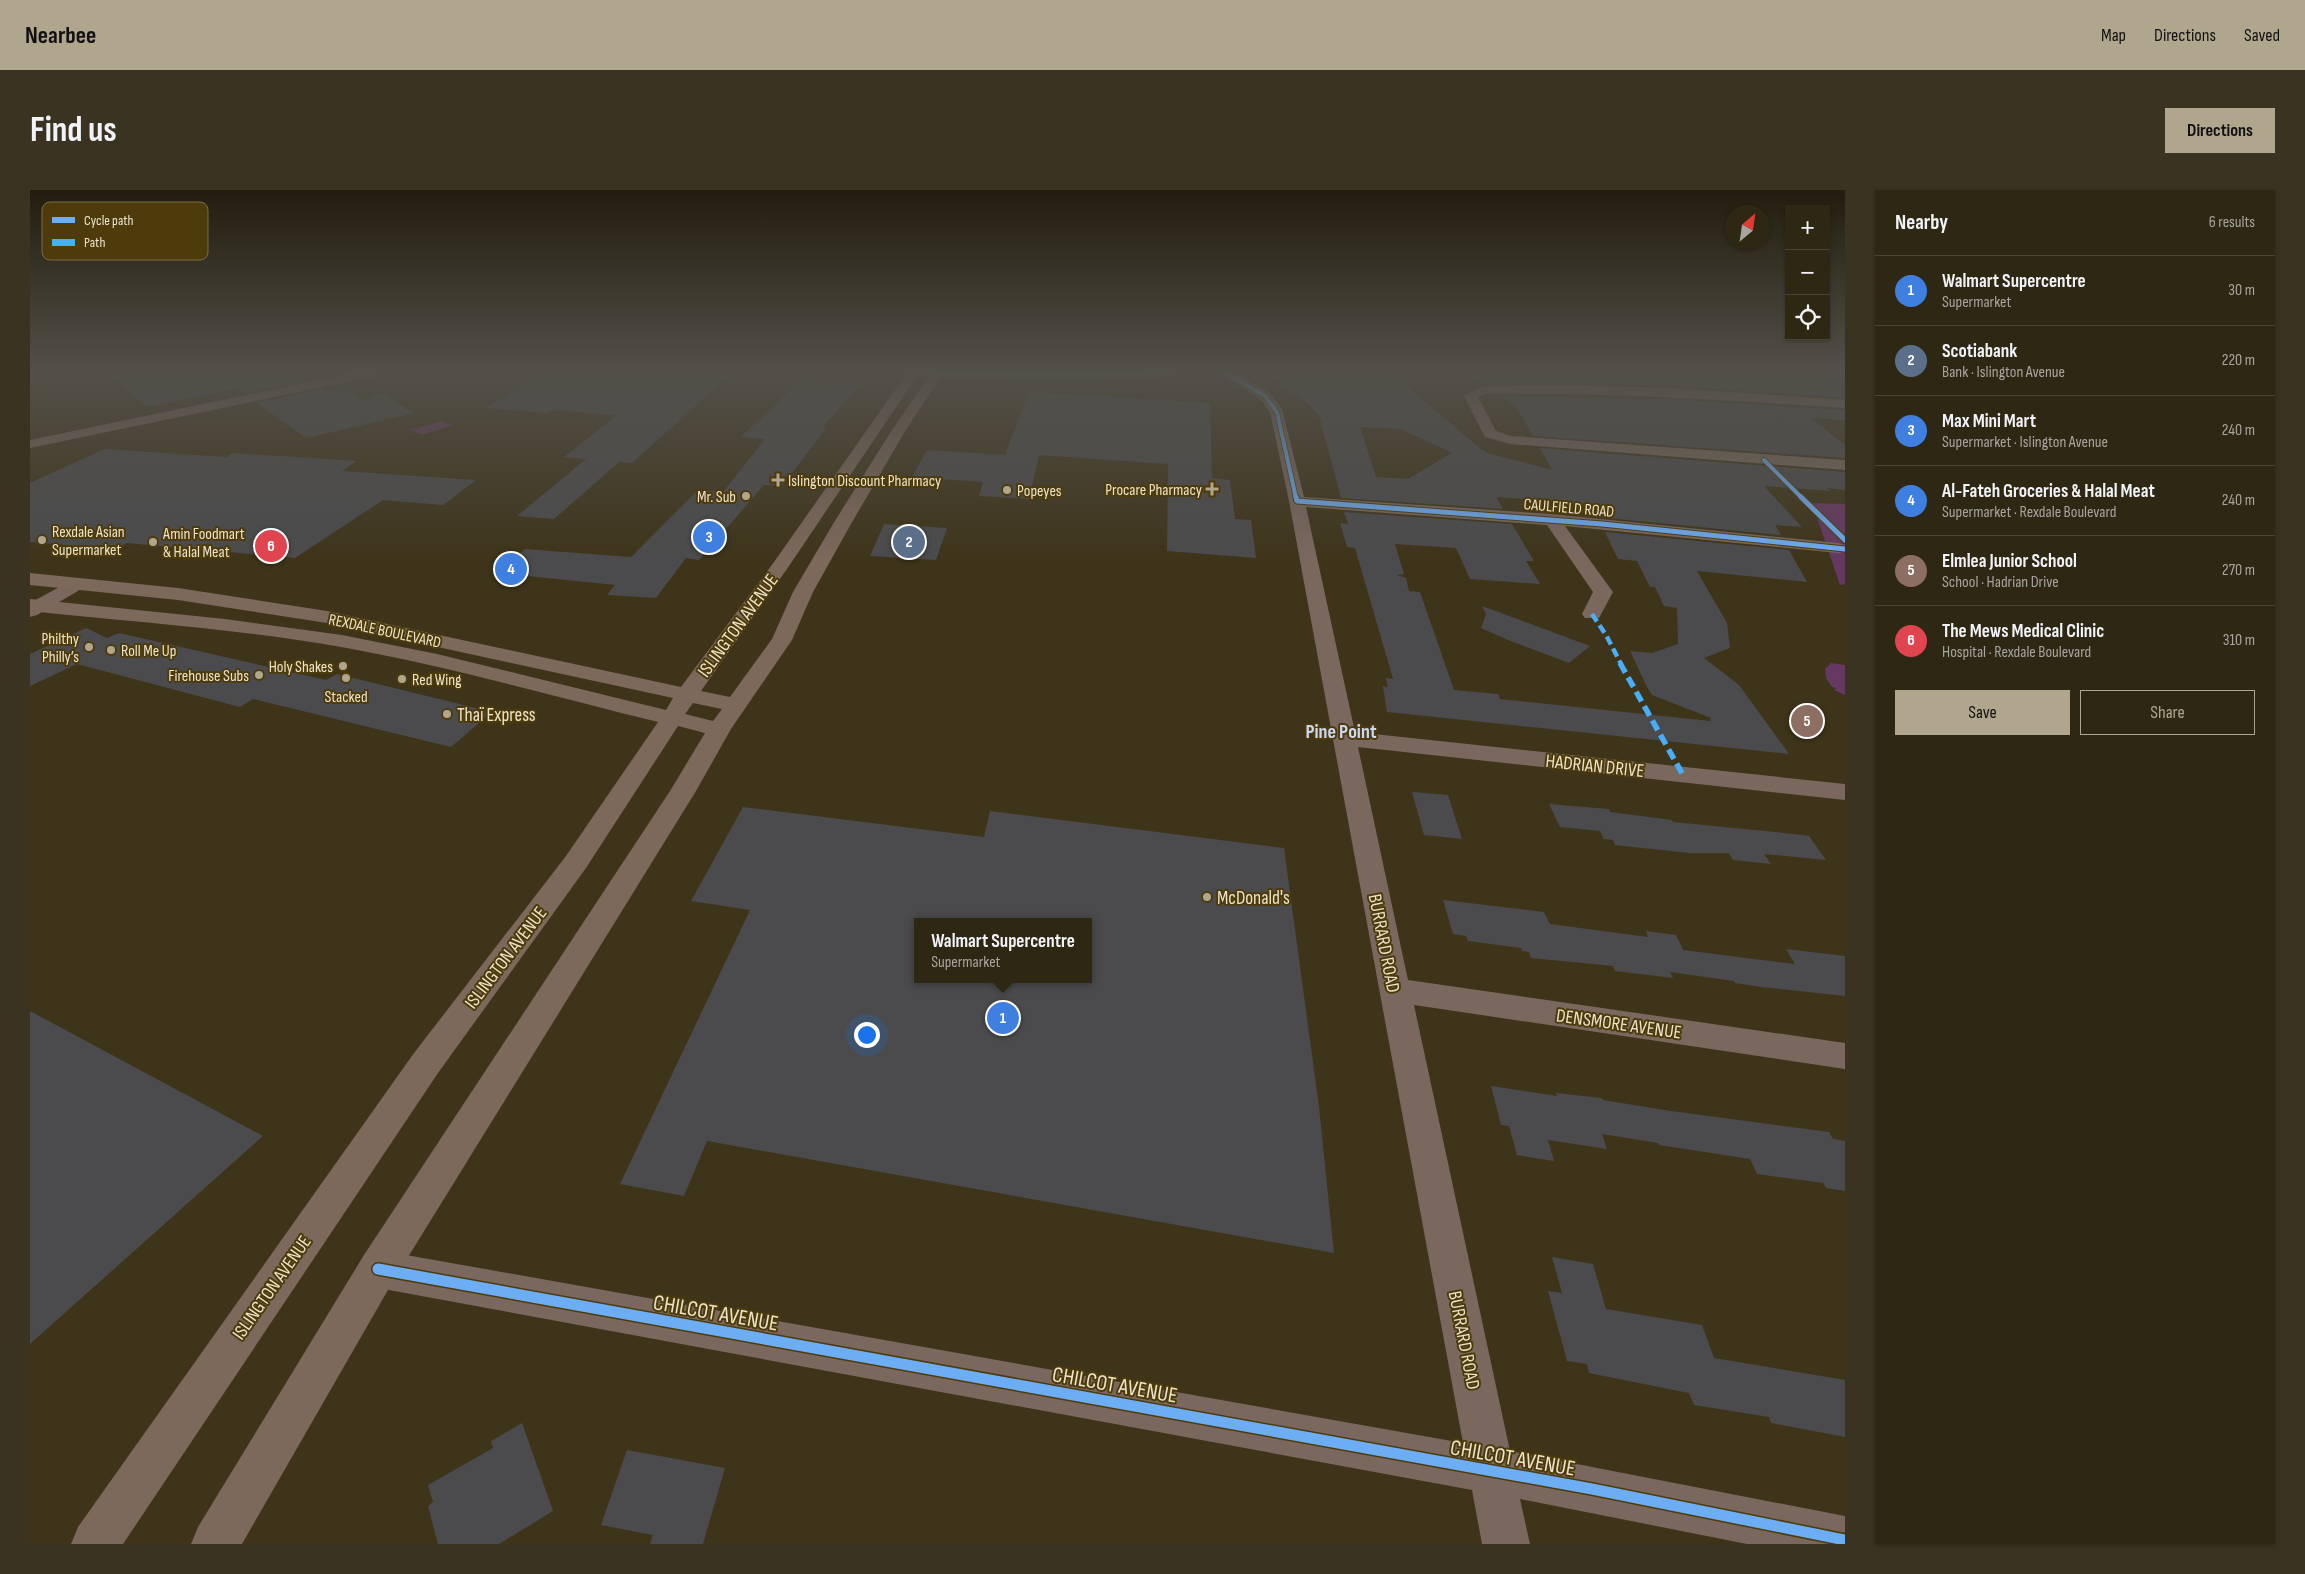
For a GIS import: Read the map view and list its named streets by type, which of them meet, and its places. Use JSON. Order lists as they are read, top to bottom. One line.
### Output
{"streets":{"main road":["ISLINGTON AVENUE","REXDALE BOULEVARD"],"street":["CAULFIELD ROAD","HADRIAN DRIVE","BURRARD ROAD","DENSMORE AVENUE","CHILCOT AVENUE"]},"crossings":[["CAULFIELD ROAD","BURRARD ROAD"],["ISLINGTON AVENUE","REXDALE BOULEVARD"],["ISLINGTON AVENUE","CHILCOT AVENUE"],["HADRIAN DRIVE","BURRARD ROAD"],["BURRARD ROAD","DENSMORE AVENUE"],["BURRARD ROAD","CHILCOT AVENUE"]],"districts":["Pine Point"],"places":{"health":["Islington Discount Pharmacy","Procare Pharmacy"],"other":["Popeyes","Mr. Sub","Rexdale Asian Supermarket","Amin Foodmart & Halal Meat","Philthy Philly’s","Roll Me Up","Holy Shakes","Firehouse Subs","Stacked","Red Wing","Thaï Express","McDonald's"]},"legend":["Cycle path","Path"],"north":"top right","page":{"header":"Nearbee","nav":["Map","Directions","Saved"],"buttons":["Directions",["Save","Share"]],"title":"Find us","heading":["Nearby","6 results"],"map_buttons":["+","−"],"list":[{"mark":"1","name":"Walmart Supercentre","note":"Supermarket","value":"30 m"},{"mark":"2","name":"Scotiabank","note":"Bank · Islington Avenue","value":"220 m"},{"mark":"3","name":"Max Mini Mart","note":"Supermarket · Islington Avenue","value":"240 m"},{"mark":"4","name":"Al-Fateh Groceries & Halal Meat","note":"Supermarket · Rexdale Boulevard","value":"240 m"},{"mark":"5","name":"Elmlea Junior School","note":"School · Hadrian Drive","value":"270 m"},{"mark":"6","name":"The Mews Medical Clinic","note":"Hospital · Rexdale Boulevard","value":"310 m"}],"pins":["3","2","6","4","5","1"],"popup":["Walmart Supercentre","Supermarket"]}}
